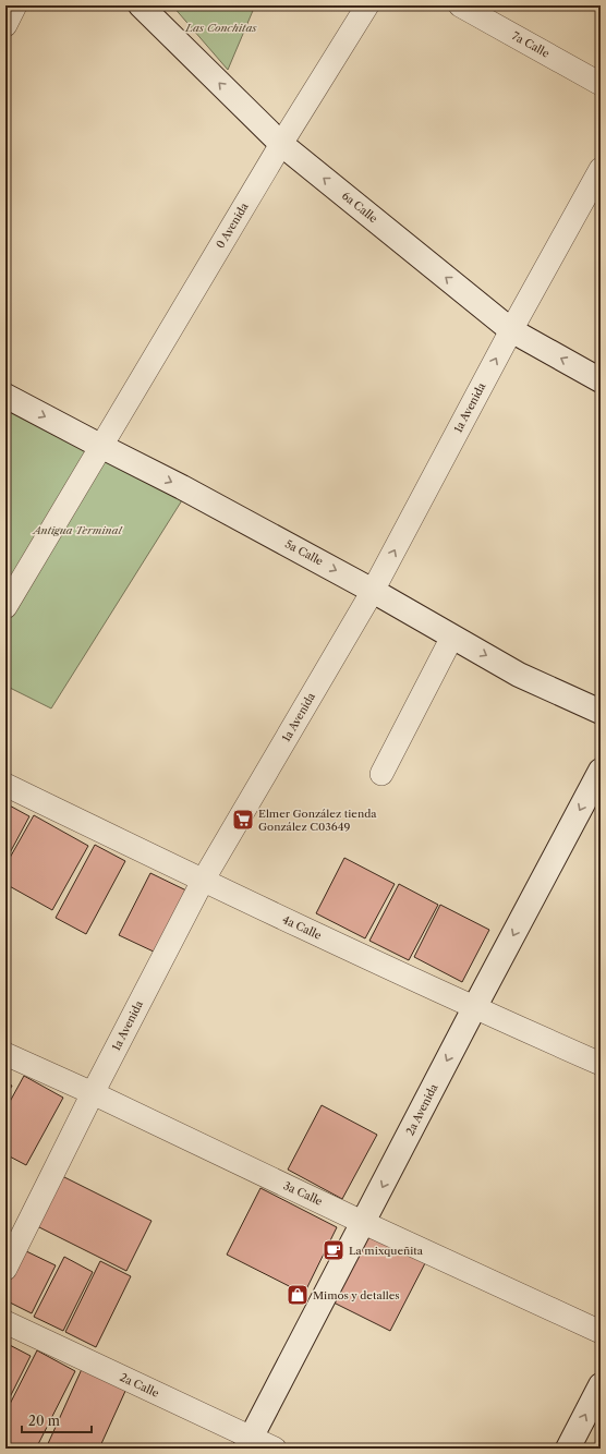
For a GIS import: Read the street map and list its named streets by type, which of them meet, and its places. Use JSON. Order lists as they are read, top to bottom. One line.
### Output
{"streets":{"main road":["6a Calle","5a Calle","2a Avenida"],"street":["7a Calle","0 Avenida","1a Avenida","4a Calle","3a Calle","2a Calle"]},"crossings":[["6a Calle","0 Avenida"],["6a Calle","1a Avenida"],["0 Avenida","5a Calle"],["1a Avenida","5a Calle"],["1a Avenida","4a Calle"],["1a Avenida","3a Calle"],["4a Calle","2a Avenida"],["2a Avenida","3a Calle"],["2a Avenida","2a Calle"]],"one_way":["6a Calle","5a Calle","2a Avenida"],"parks":["Las Conchitas","Antigua Terminal"],"places":{"supermarket":["Elmer González tienda González C03649"],"cafe":["La mixqueñita"],"shop":["Mimos y detalles"]},"scale_bar":"20 m"}
